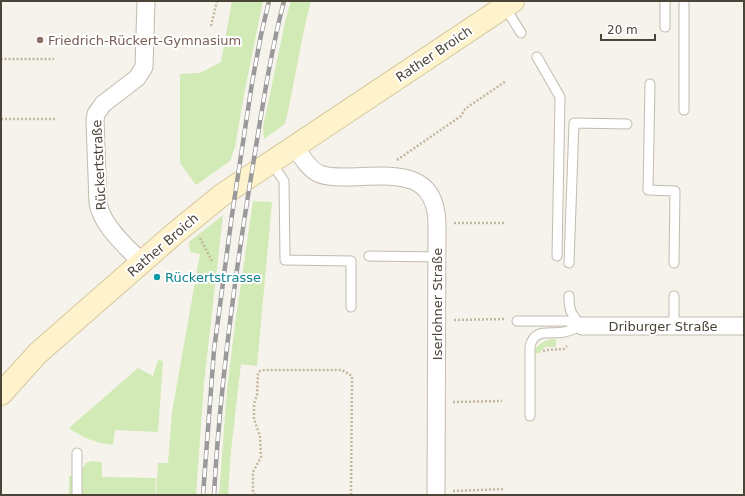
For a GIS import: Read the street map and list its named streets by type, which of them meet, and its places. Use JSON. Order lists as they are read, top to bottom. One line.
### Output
{"streets":{"main road":["Rather Broich"],"street":["Rückertstraße","Iserlohner Straße","Driburger Straße"]},"crossings":[["Rather Broich","Rückertstraße"],["Rather Broich","Iserlohner Straße"]],"places":["Friedrich-Rückert-Gymnasium","Rückertstrasse"],"scale_bar":"20 m"}
